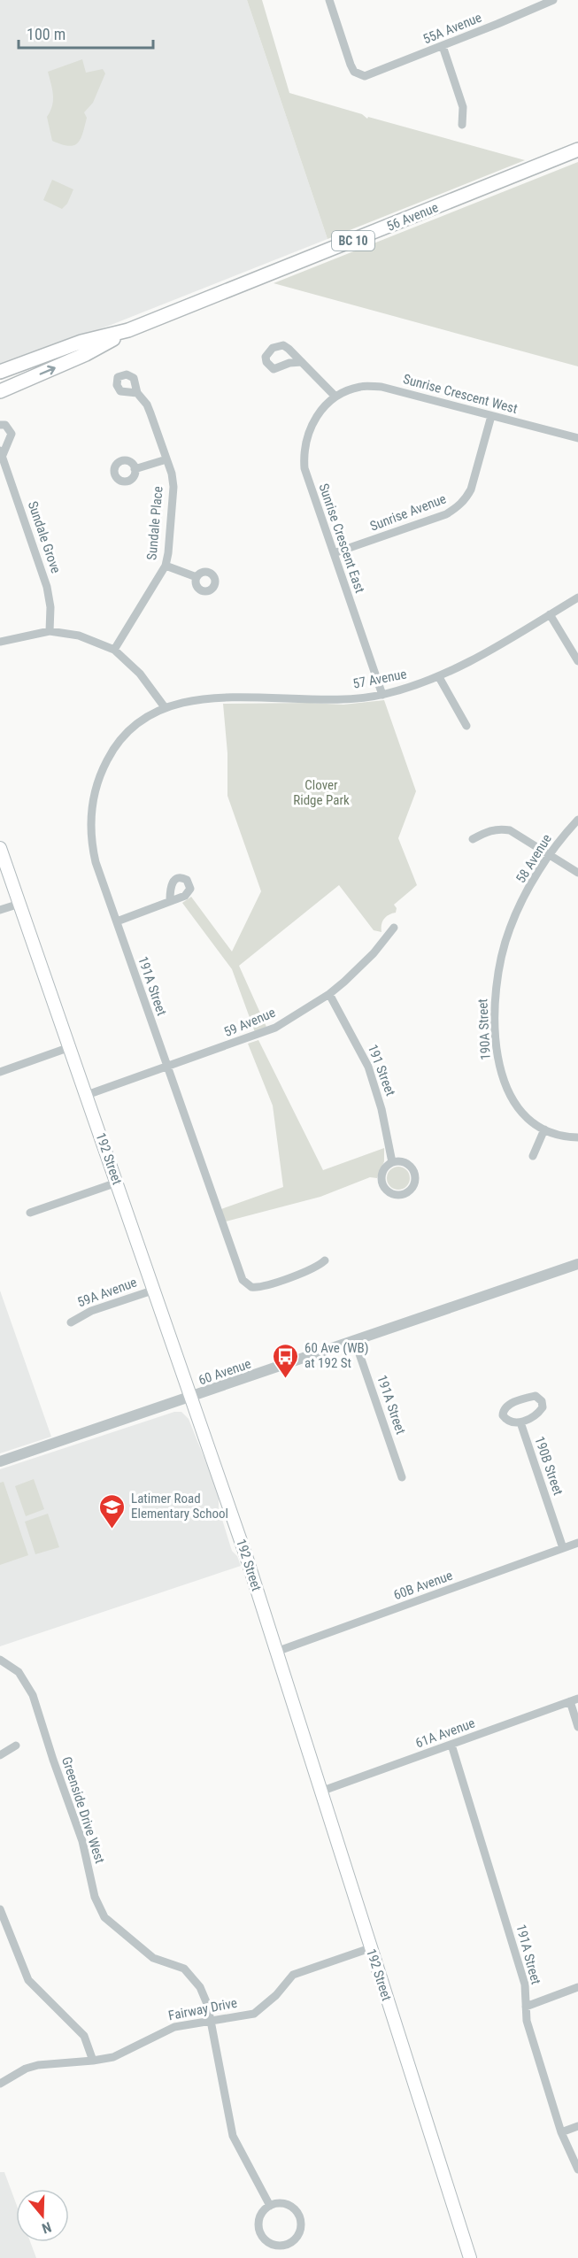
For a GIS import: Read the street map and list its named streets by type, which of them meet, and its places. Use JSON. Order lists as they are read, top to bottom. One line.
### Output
{"streets":{"highway":["56 Avenue","BC 10"],"main road":["192 Street"],"street":["55A Avenue","Sunrise Crescent West","Sunrise Avenue","Sundale Place","Sundale Grove","Sunrise Crescent East","57 Avenue","58 Avenue","191A Street","59 Avenue","190A Street","191 Street","59A Avenue","60 Avenue","190B Street","60B Avenue","61A Avenue","Greenside Drive West","Fairway Drive"]},"crossings":[["Sunrise Crescent West","Sunrise Avenue"],["Sunrise Crescent West","Sunrise Crescent East"],["Sunrise Avenue","Sunrise Crescent East"],["Sunrise Crescent East","57 Avenue"],["57 Avenue","191A Street"],["58 Avenue","190A Street"],["191A Street","59 Avenue"],["191A Street","60 Avenue"],["191A Street","61A Avenue"],["59 Avenue","191 Street"],["59 Avenue","192 Street"],["192 Street","59A Avenue"],["192 Street","60 Avenue"],["192 Street","60B Avenue"],["192 Street","61A Avenue"],["192 Street","Fairway Drive"],["190B Street","60B Avenue"],["Greenside Drive West","Fairway Drive"]],"parks":["Clover Ridge Park"],"places":{"bus stop":["60 Ave (WB) at 192 St"],"school or university":["Latimer Road Elementary School"]},"scale_bar":"100 m","north":"bottom"}
